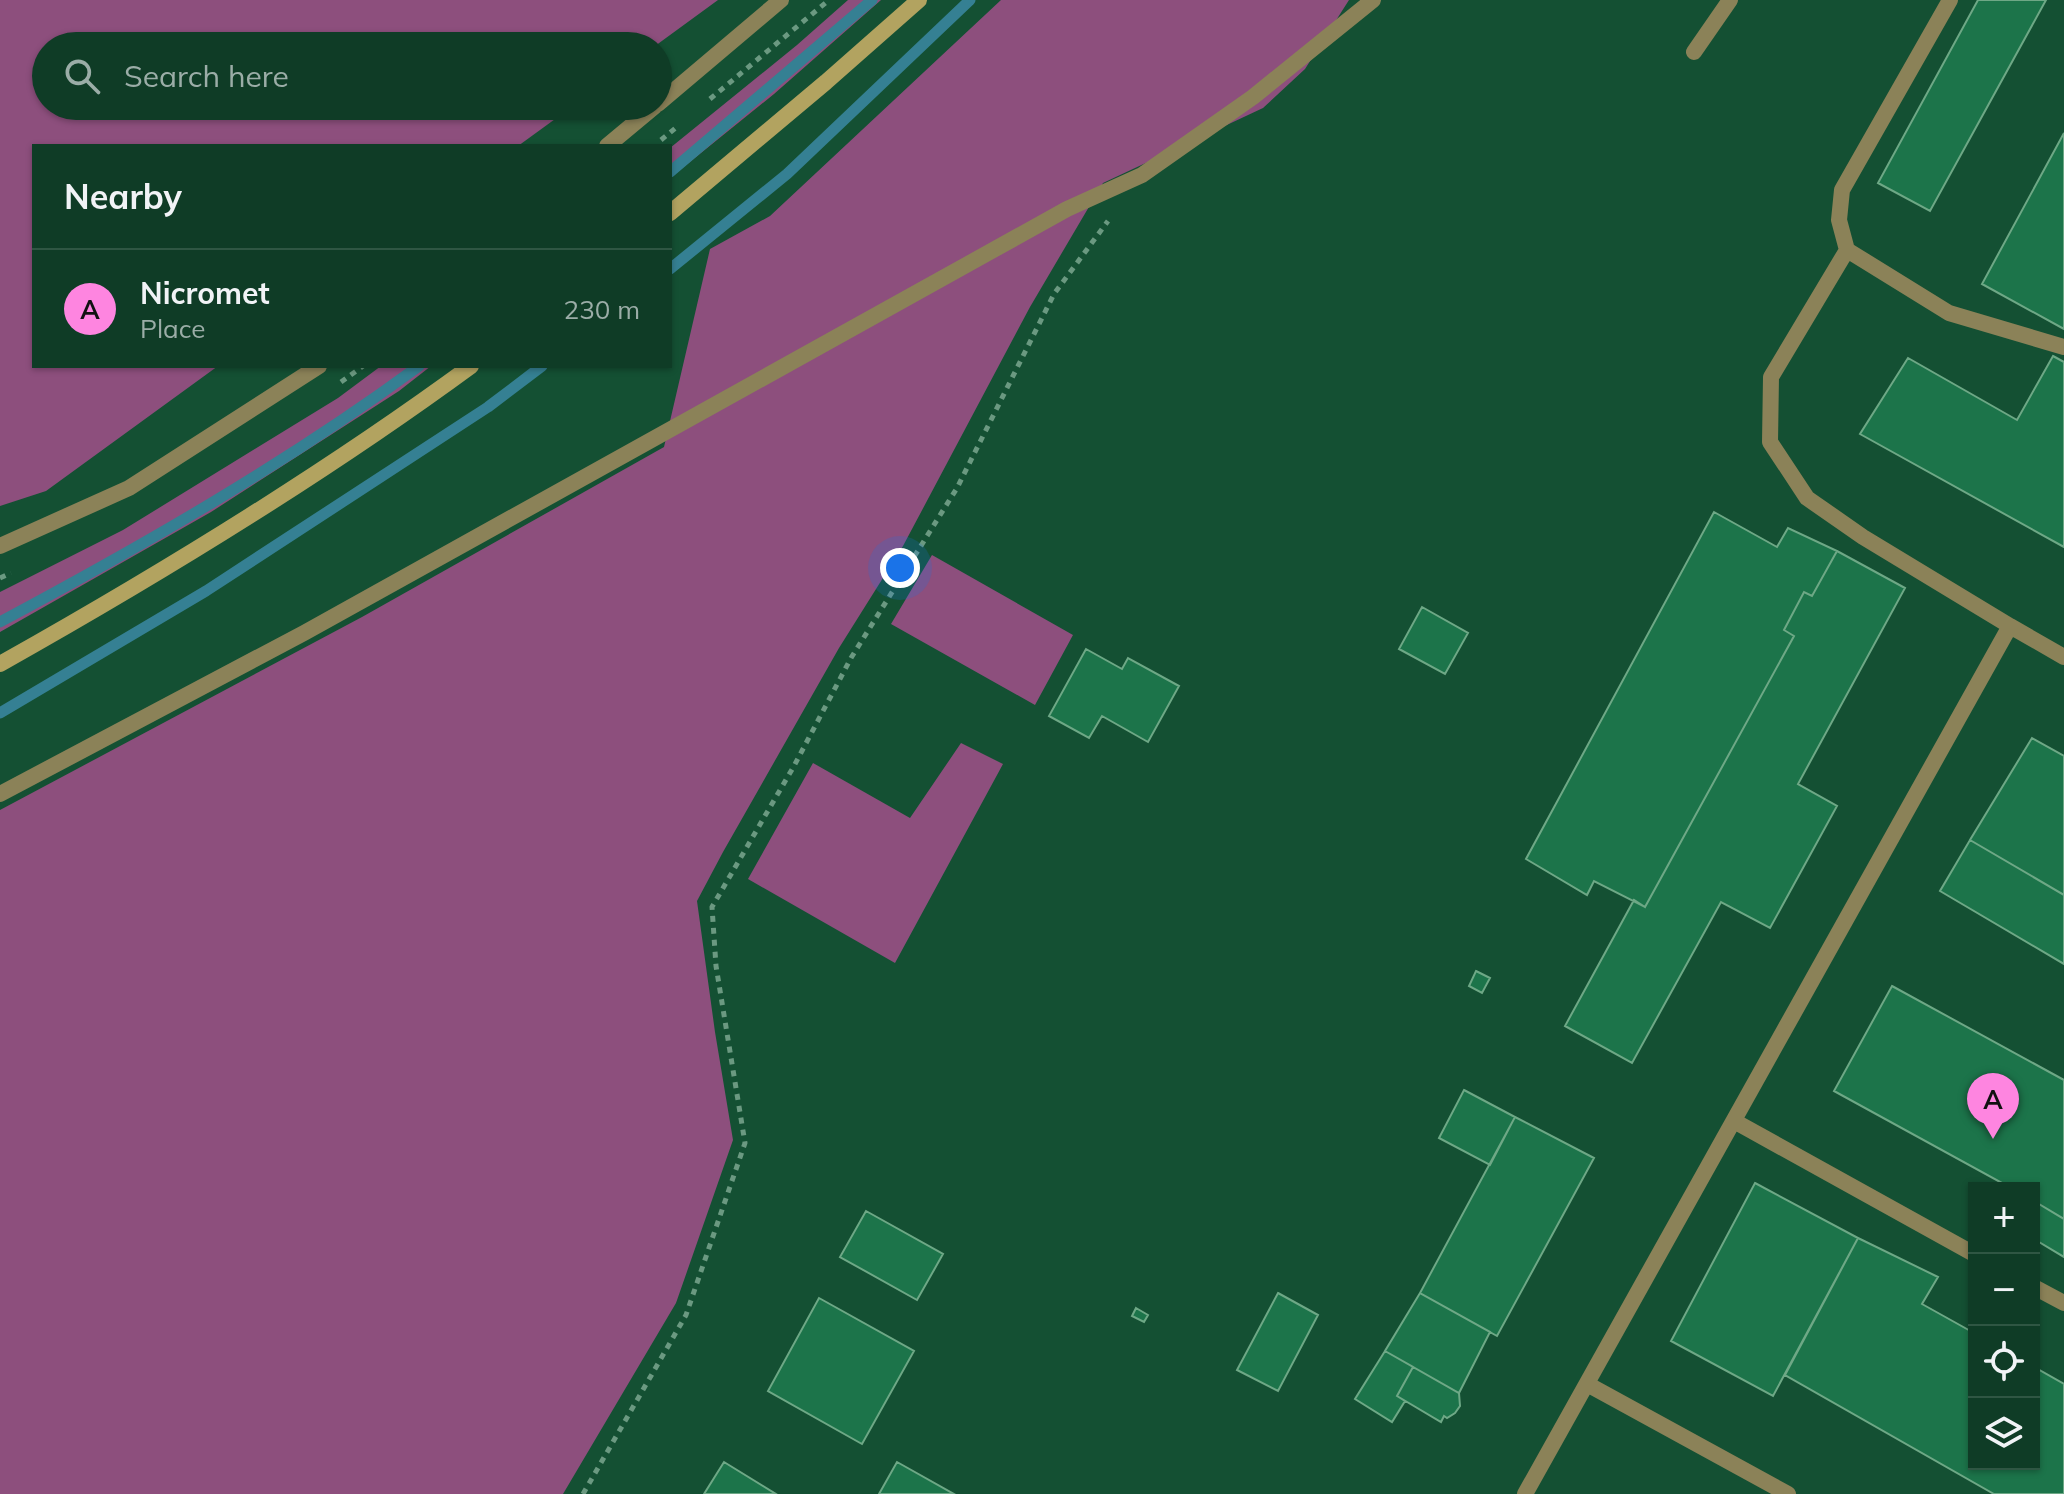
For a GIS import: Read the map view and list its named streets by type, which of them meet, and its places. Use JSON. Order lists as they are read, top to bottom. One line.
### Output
{"page":{"search":"Search here","heading":"Nearby","list":[{"mark":"A","name":"Nicromet","note":"Place","value":"230 m"}],"pins":"A","map_buttons":["+","−"]}}
